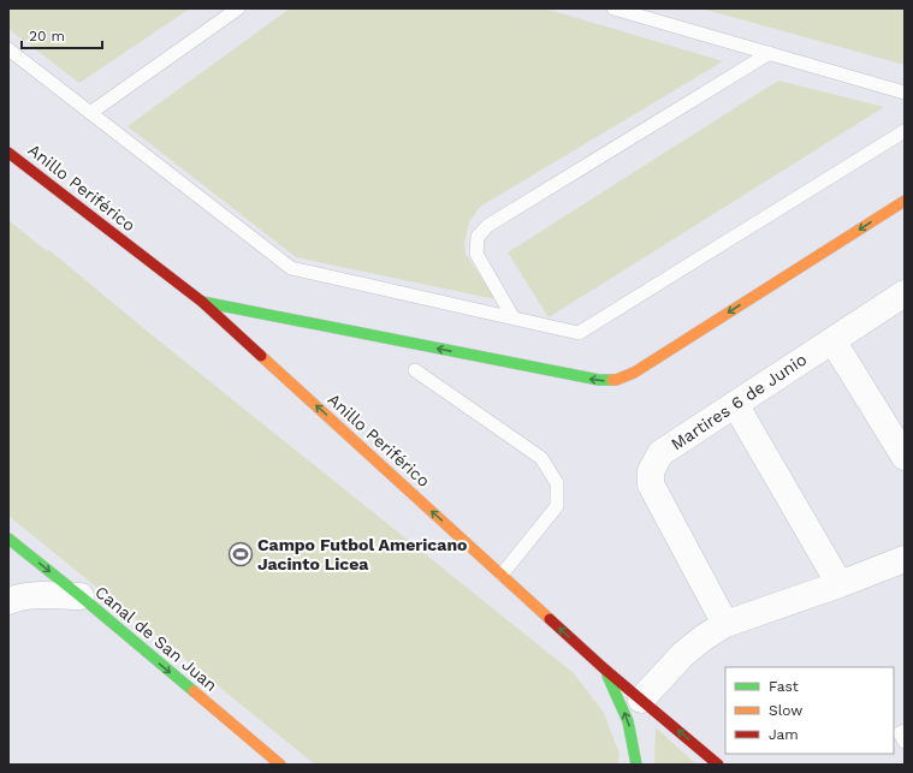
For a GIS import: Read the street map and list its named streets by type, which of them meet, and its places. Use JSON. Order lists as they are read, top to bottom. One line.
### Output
{"streets":{"main road":["Anillo Periférico","Canal de San Juan"],"street":["Martires 6 de Junio"]},"one_way":["Anillo Periférico","Canal de San Juan"],"places":{"sports":["Campo Futbol Americano Jacinto Licea"]},"legend":["Fast","Slow","Jam"],"scale_bar":"20 m"}
